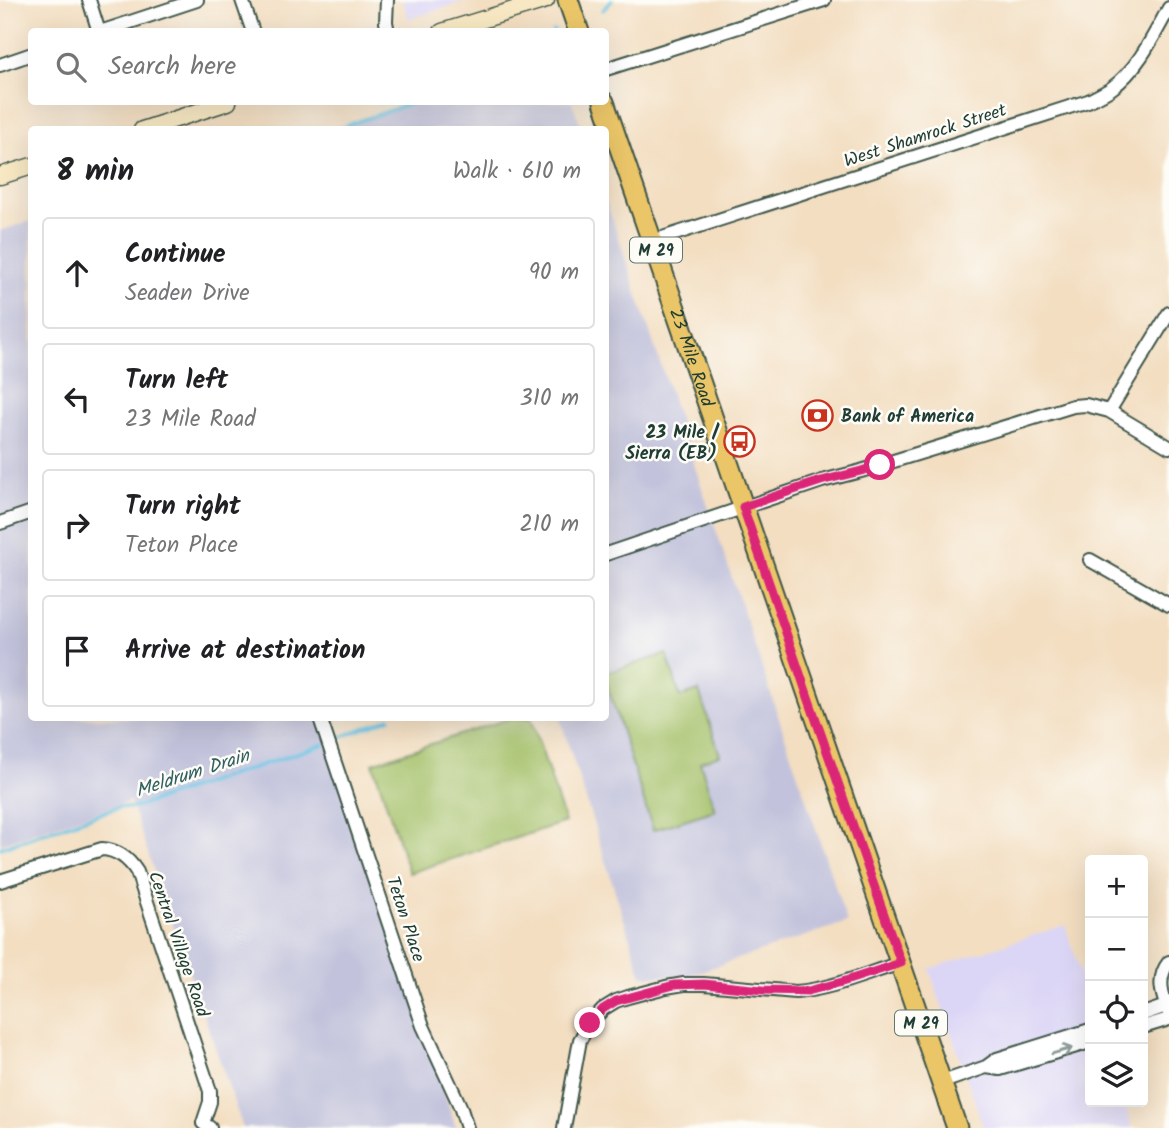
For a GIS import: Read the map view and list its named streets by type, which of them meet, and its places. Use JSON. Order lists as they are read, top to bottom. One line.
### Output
{"streets":{"main road":["M 29","23 Mile Road"],"street":["West Shamrock Street","Teton Place","Central Village Road"]},"crossings":[["West Shamrock Street","23 Mile Road"]],"water":["Meldrum Drain"],"places":{"bank":["Bank of America"],"bus stop":["23 Mile / Sierra (EB)"]},"page":{"search":"Search here","heading":["8 min","Walk · 610 m"],"list":[["Continue","Seaden Drive","90 m"],["Turn left","23 Mile Road","310 m"],["Turn right","Teton Place","210 m"],"Arrive at destination"],"map_buttons":["+","−"]}}
